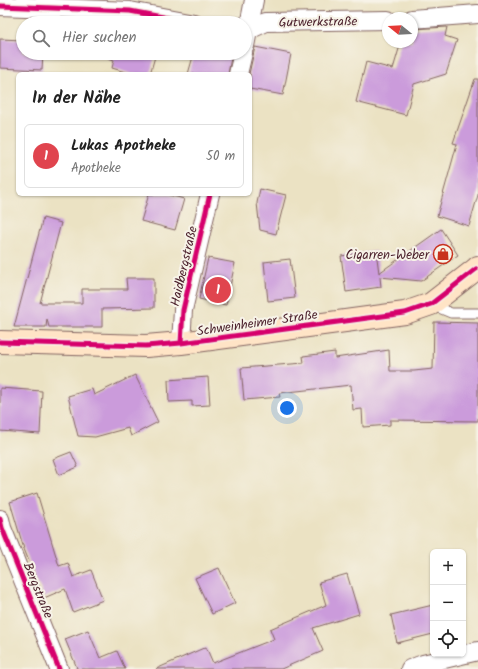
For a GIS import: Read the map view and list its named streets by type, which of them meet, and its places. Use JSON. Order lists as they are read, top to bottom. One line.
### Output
{"streets":{"street":["Gutwerkstraße","Haidbergstraße","Schweinheimer Straße","Bergstraße"]},"crossings":[["Haidbergstraße","Schweinheimer Straße"]],"places":{"shop":["Cigarren-Weber"]},"north":"left","page":{"search":"Hier suchen","heading":"In der Nähe","list":[{"mark":"1","name":"Lukas Apotheke","note":"Apotheke","value":"50 m"}],"pins":"1","map_buttons":["+","−"]}}
